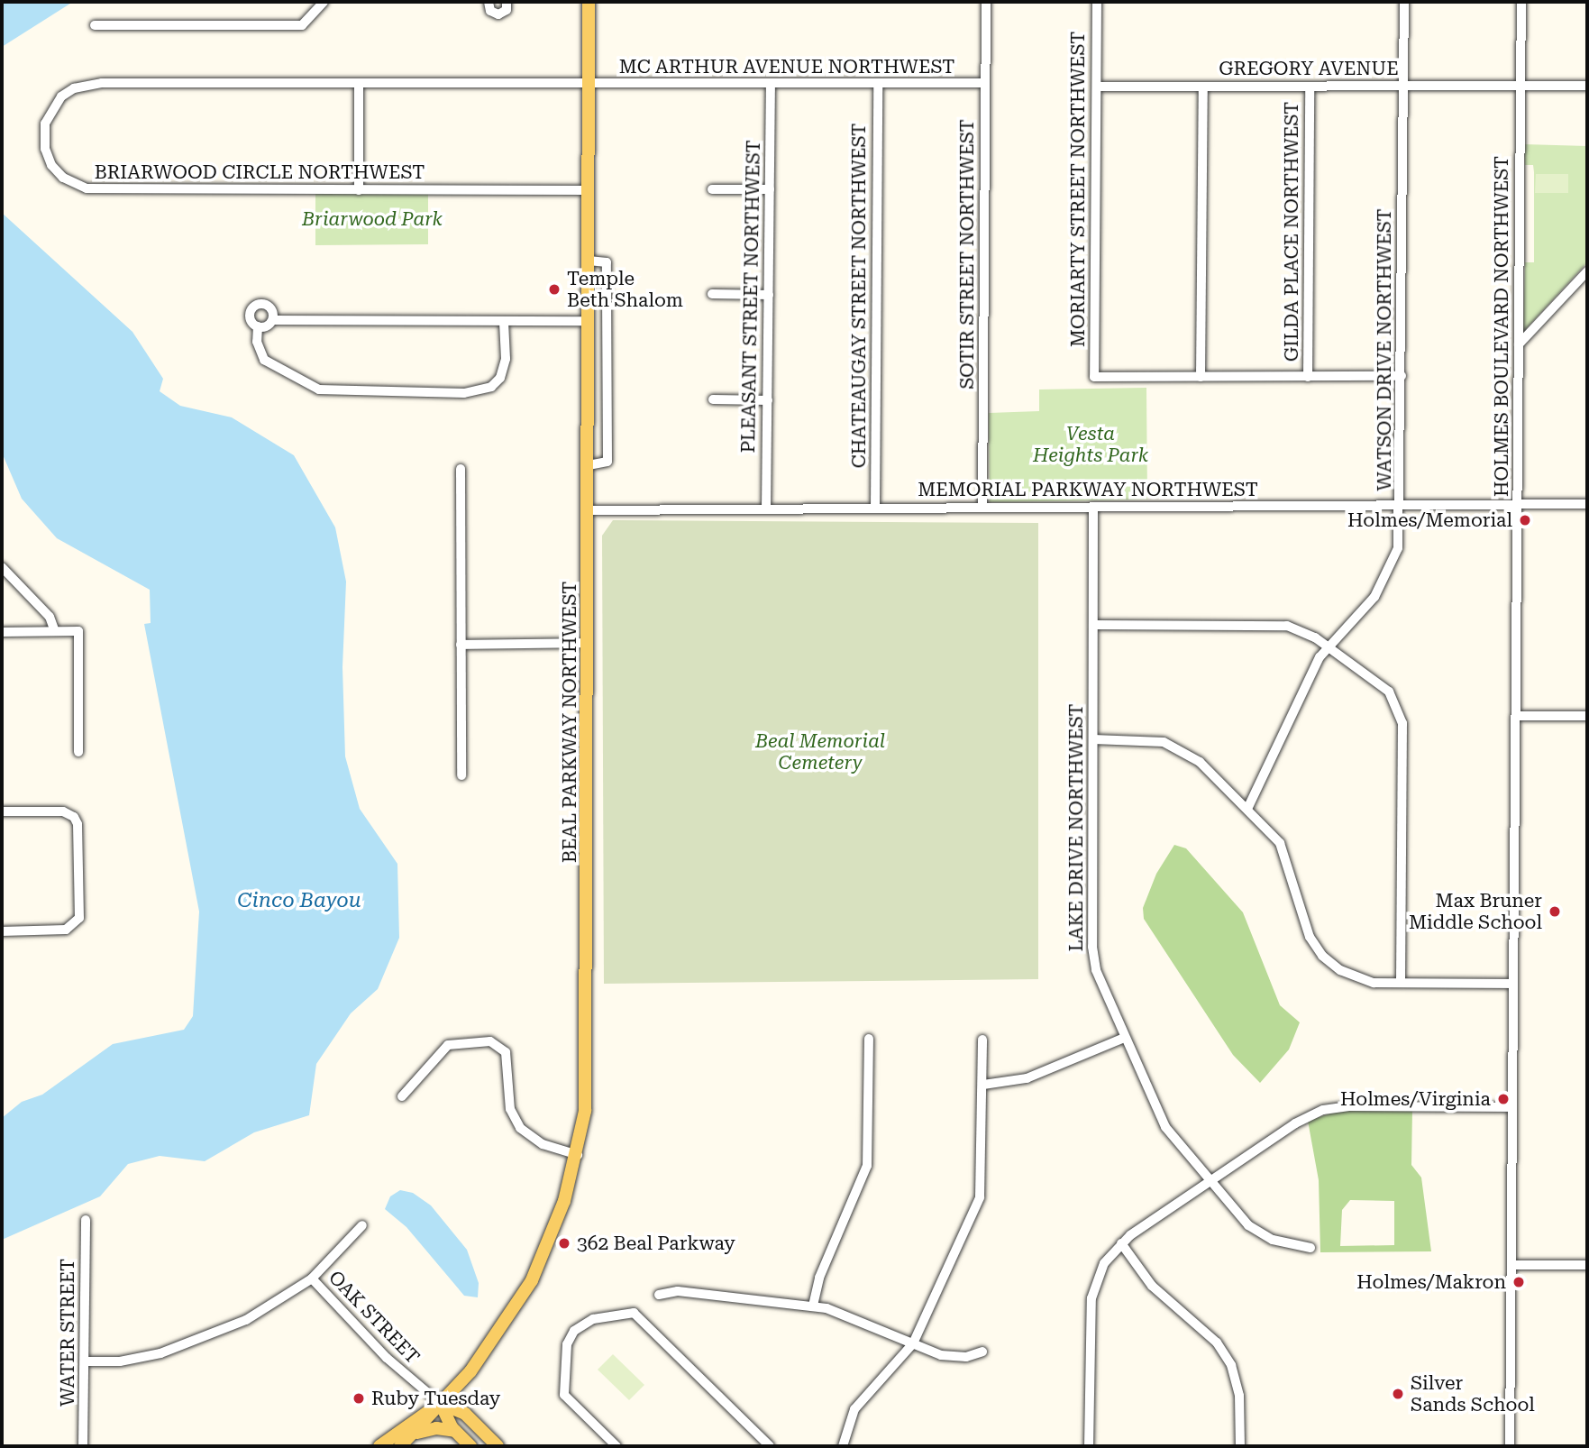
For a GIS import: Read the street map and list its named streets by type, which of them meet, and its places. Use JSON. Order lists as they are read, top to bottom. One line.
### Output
{"streets":{"main road":["BEAL PARKWAY NORTHWEST"],"street":["MC ARTHUR AVENUE NORTHWEST","GREGORY AVENUE","BRIARWOOD CIRCLE NORTHWEST","MORIARTY STREET NORTHWEST","GILDA PLACE NORTHWEST","SOTIR STREET NORTHWEST","CHATEAUGAY STREET NORTHWEST","PLEASANT STREET NORTHWEST","HOLMES BOULEVARD NORTHWEST","WATSON DRIVE NORTHWEST","MEMORIAL PARKWAY NORTHWEST","LAKE DRIVE NORTHWEST","OAK STREET","WATER STREET"]},"crossings":[["MC ARTHUR AVENUE NORTHWEST","BRIARWOOD CIRCLE NORTHWEST"],["MC ARTHUR AVENUE NORTHWEST","SOTIR STREET NORTHWEST"],["MC ARTHUR AVENUE NORTHWEST","CHATEAUGAY STREET NORTHWEST"],["MC ARTHUR AVENUE NORTHWEST","PLEASANT STREET NORTHWEST"],["MC ARTHUR AVENUE NORTHWEST","BEAL PARKWAY NORTHWEST"],["GREGORY AVENUE","MORIARTY STREET NORTHWEST"],["GREGORY AVENUE","GILDA PLACE NORTHWEST"],["GREGORY AVENUE","HOLMES BOULEVARD NORTHWEST"],["GREGORY AVENUE","WATSON DRIVE NORTHWEST"],["BRIARWOOD CIRCLE NORTHWEST","BEAL PARKWAY NORTHWEST"],["SOTIR STREET NORTHWEST","MEMORIAL PARKWAY NORTHWEST"],["CHATEAUGAY STREET NORTHWEST","MEMORIAL PARKWAY NORTHWEST"],["PLEASANT STREET NORTHWEST","MEMORIAL PARKWAY NORTHWEST"],["HOLMES BOULEVARD NORTHWEST","MEMORIAL PARKWAY NORTHWEST"],["WATSON DRIVE NORTHWEST","MEMORIAL PARKWAY NORTHWEST"],["MEMORIAL PARKWAY NORTHWEST","BEAL PARKWAY NORTHWEST"],["MEMORIAL PARKWAY NORTHWEST","LAKE DRIVE NORTHWEST"],["BEAL PARKWAY NORTHWEST","OAK STREET"]],"water":["Cinco Bayou"],"parks":["Briarwood Park","Vesta Heights Park","Beal Memorial Cemetery"],"places":["Temple Beth Shalom","Holmes/Memorial","Max Bruner Middle School","Holmes/Virginia","362 Beal Parkway","Holmes/Makron","Silver Sands School","Ruby Tuesday"]}
